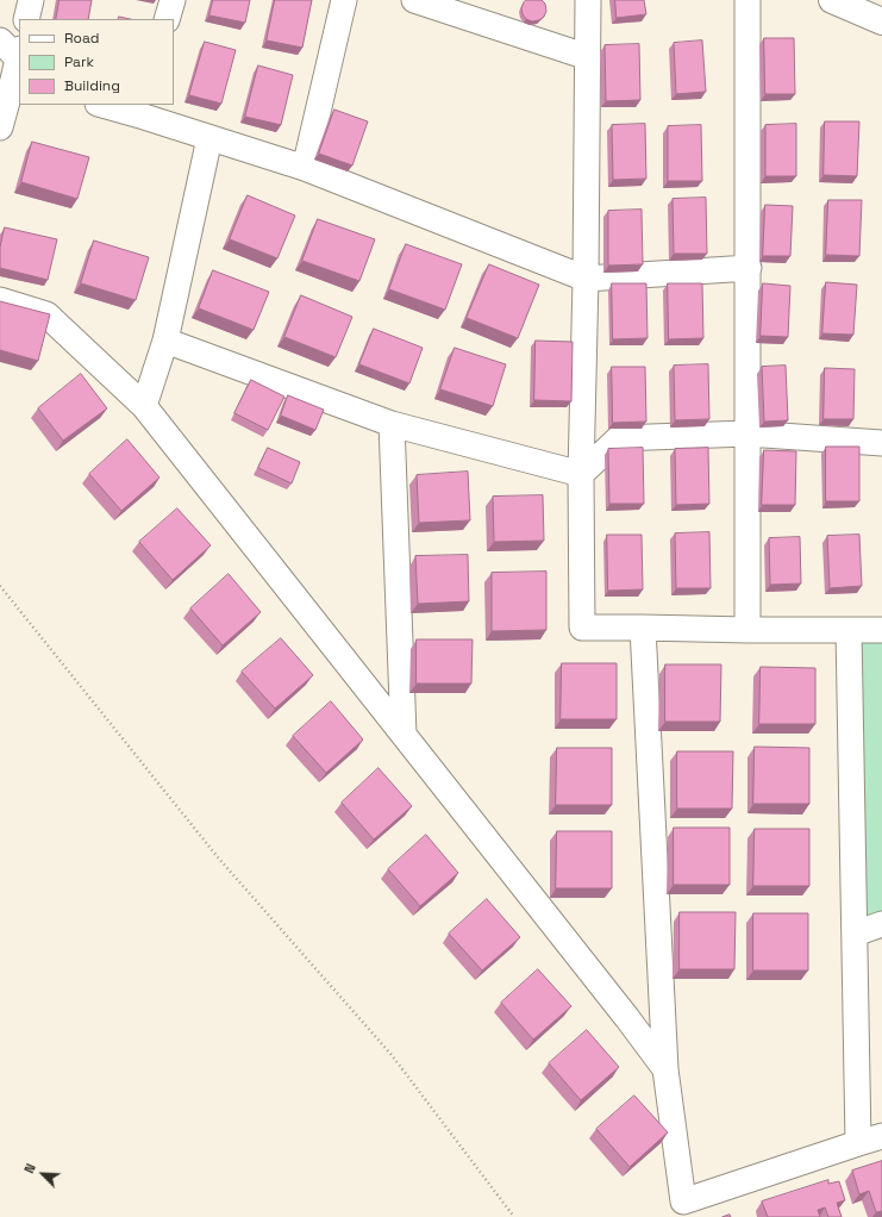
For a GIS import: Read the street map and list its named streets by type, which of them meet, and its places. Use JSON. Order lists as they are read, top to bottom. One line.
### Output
{"legend":["Road","Park","Building"],"north":"top left"}
